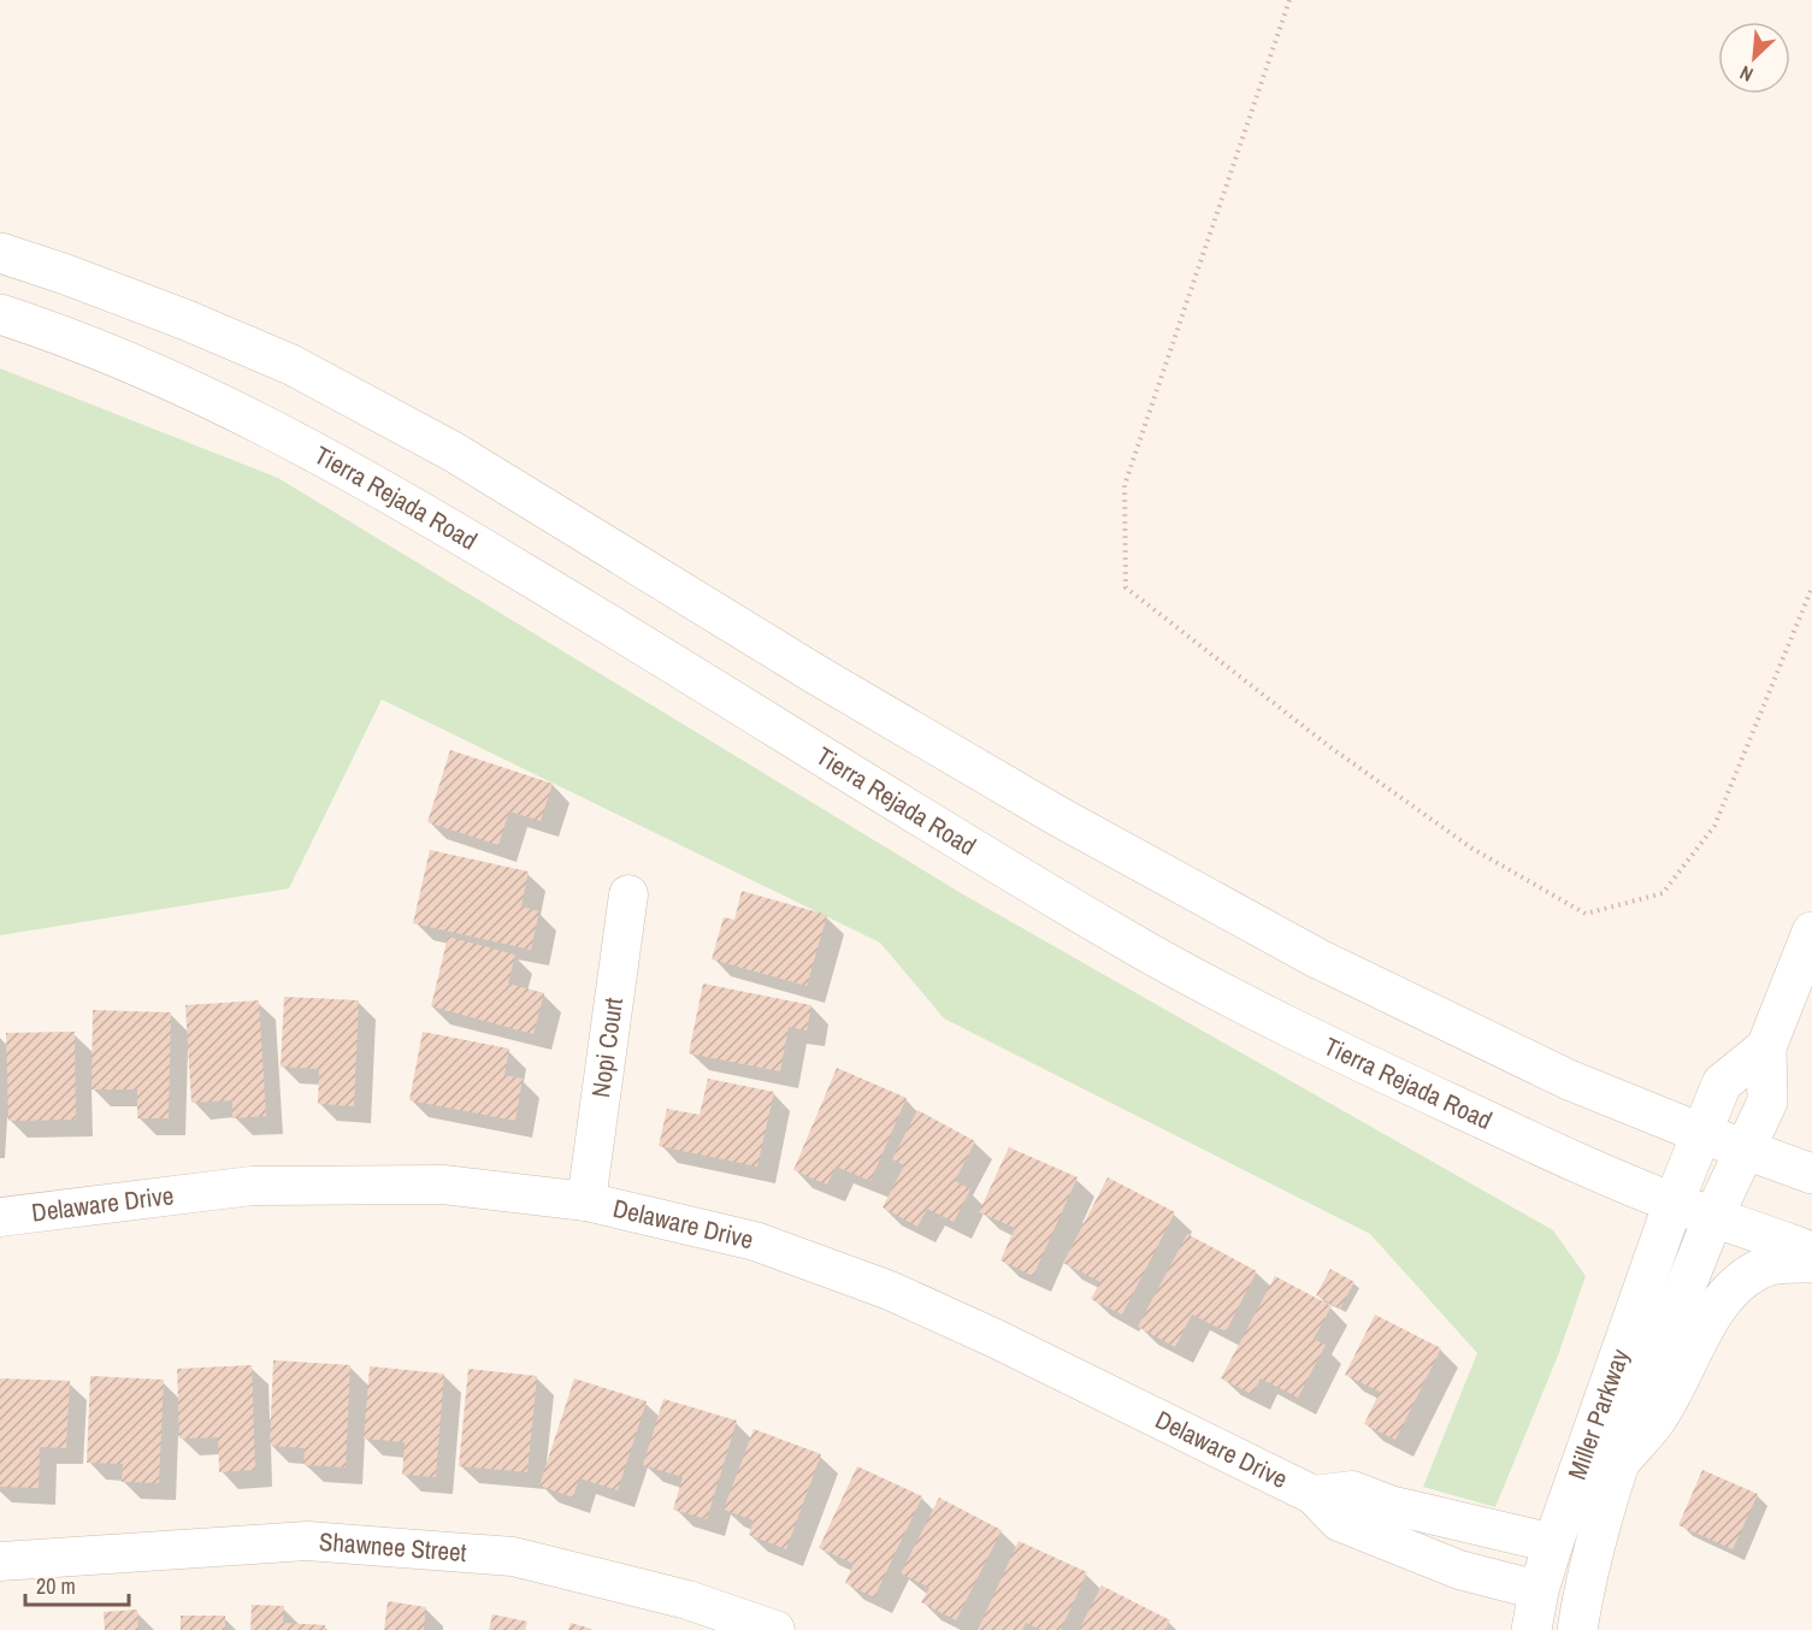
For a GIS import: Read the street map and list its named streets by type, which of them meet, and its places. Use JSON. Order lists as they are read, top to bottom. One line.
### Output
{"streets":{"main road":["Tierra Rejada Road","Miller Parkway"],"street":["Nopi Court","Delaware Drive","Shawnee Street"]},"crossings":[["Tierra Rejada Road","Miller Parkway"],["Nopi Court","Delaware Drive"],["Delaware Drive","Miller Parkway"]],"scale_bar":"20 m","north":"bottom left"}
